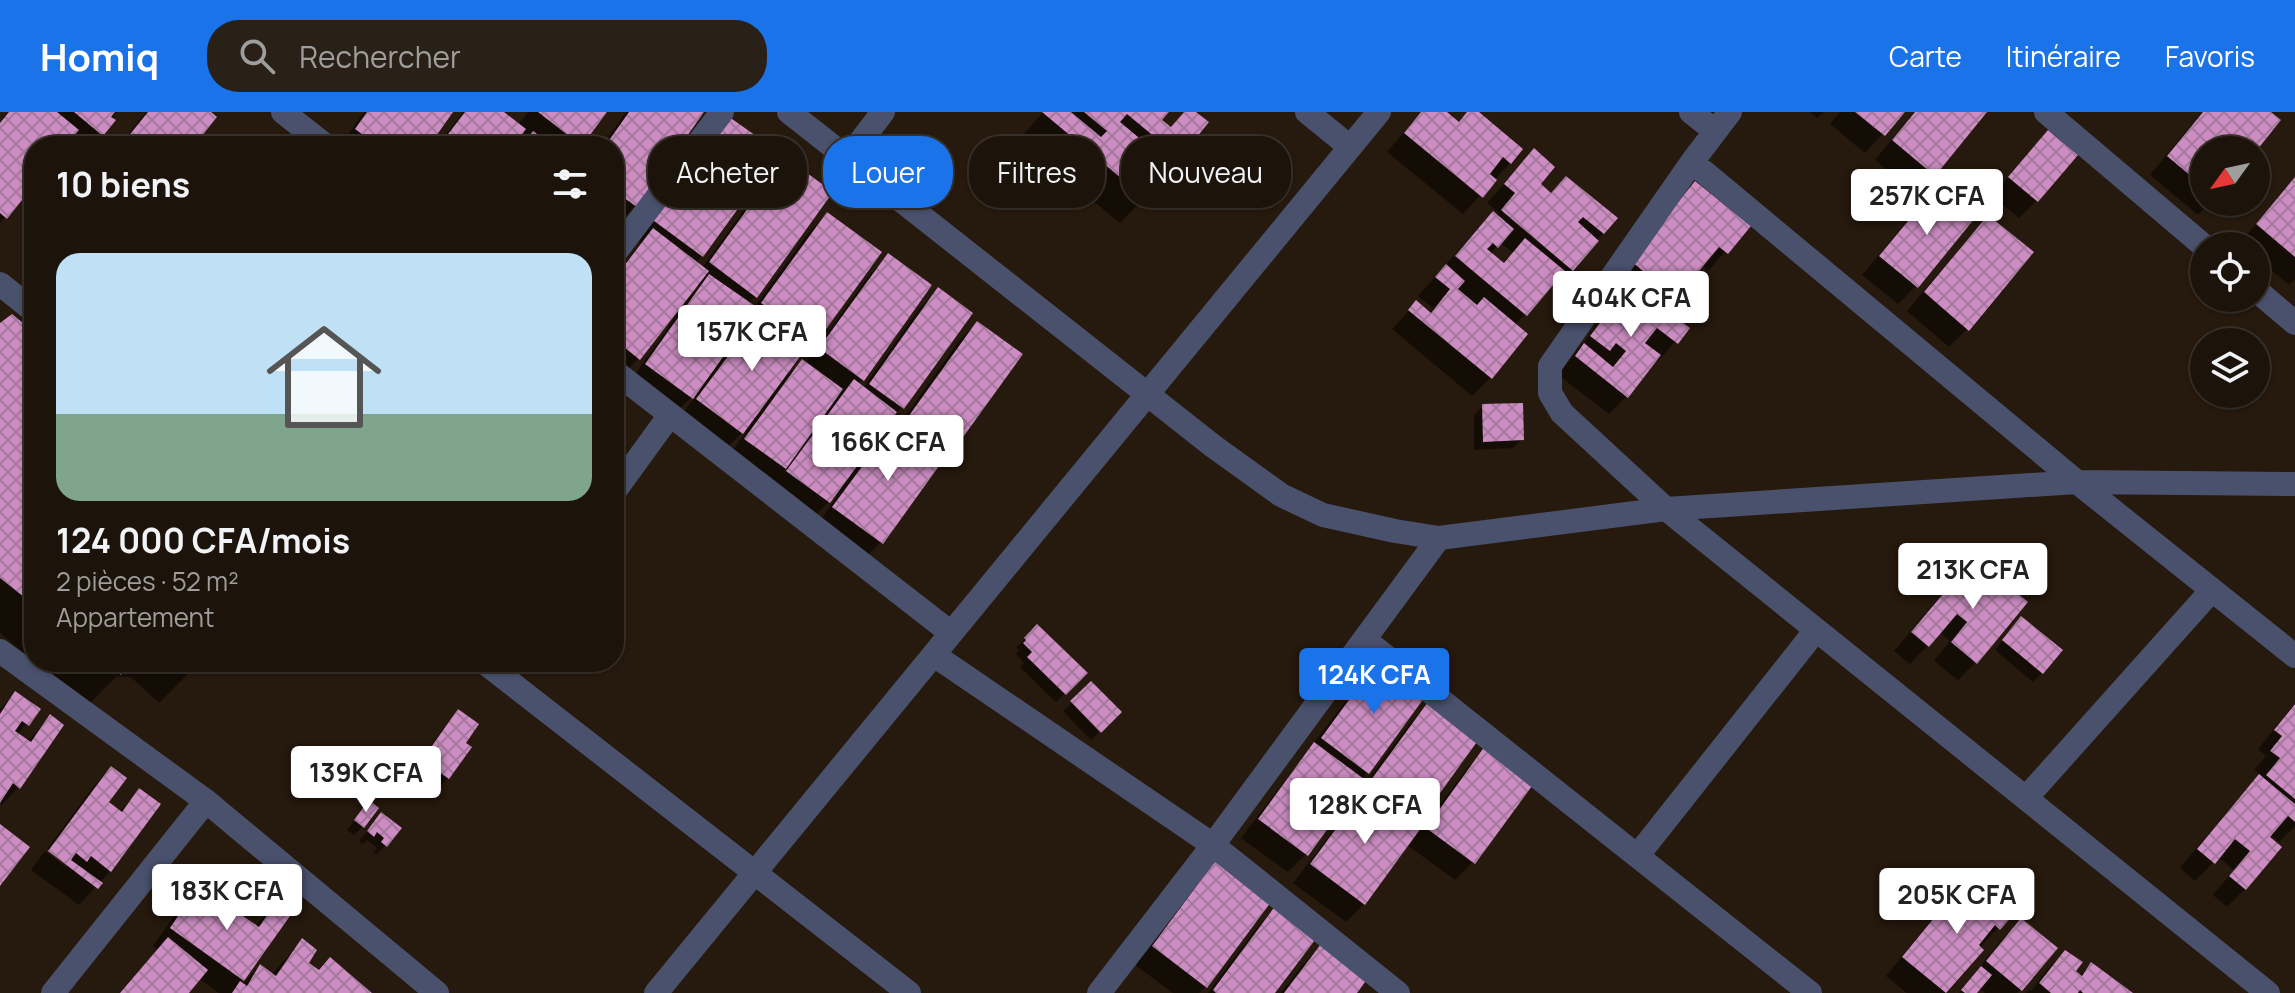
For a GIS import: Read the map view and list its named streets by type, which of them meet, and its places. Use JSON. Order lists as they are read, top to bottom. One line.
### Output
{"north":"bottom left","page":{"header":"Homiq","search":"Rechercher","nav":["Carte","Itinéraire","Favoris"],"chip":["Acheter","Louer","Filtres","Nouveau"],"heading":"10 biens","price":["257K CFA","404K CFA","157K CFA","166K CFA","213K CFA","124K CFA","139K CFA","128K CFA","183K CFA","205K CFA"],"list":[{"name":"124 000 CFA/mois","note":"2 pièces · 52 m² · Appartement"}]}}
